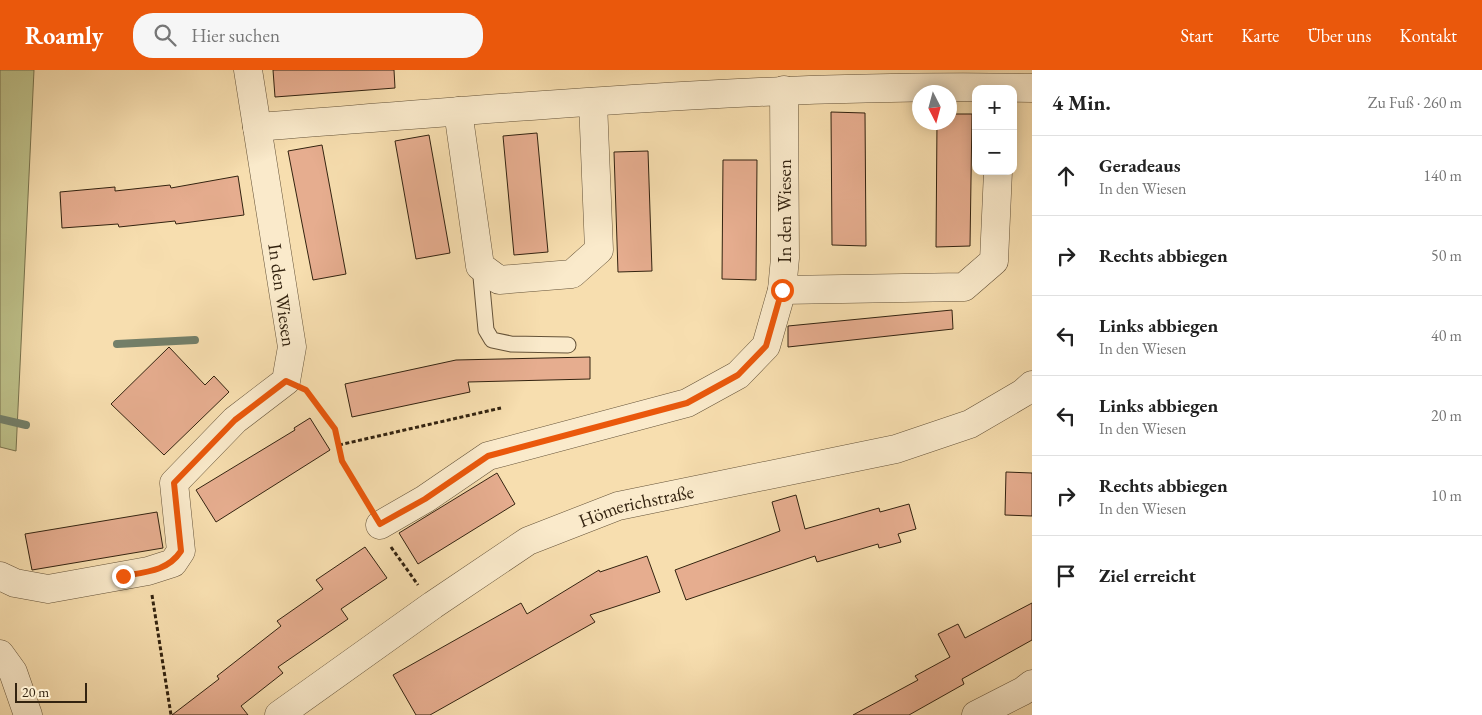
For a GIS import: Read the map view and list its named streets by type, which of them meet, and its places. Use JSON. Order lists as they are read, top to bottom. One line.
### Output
{"streets":{"street":["In den Wiesen","Hömerichstraße"]},"scale_bar":"20 m","north":"bottom","page":{"header":"Roamly","search":"Hier suchen","nav":["Start","Karte","Über uns","Kontakt"],"heading":["4 Min.","Zu Fuß · 260 m"],"map_buttons":["+","−"],"list":[["Geradeaus","In den Wiesen","140 m"],["Rechts abbiegen","50 m"],["Links abbiegen","In den Wiesen","40 m"],["Links abbiegen","In den Wiesen","20 m"],["Rechts abbiegen","In den Wiesen","10 m"],"Ziel erreicht"],"scale":"20 m"}}
